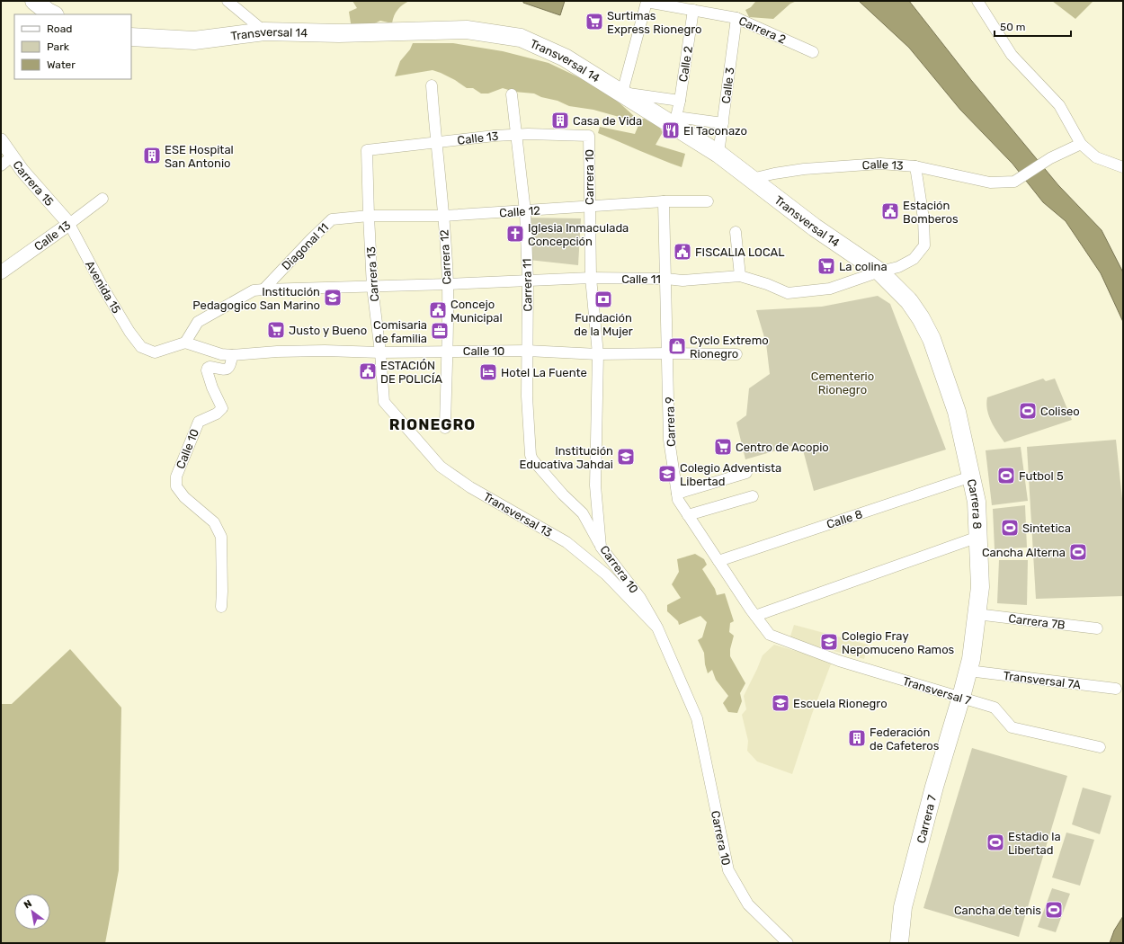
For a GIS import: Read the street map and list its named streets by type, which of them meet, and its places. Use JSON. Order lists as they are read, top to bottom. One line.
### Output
{"streets":{"highway":["Transversal 14","Carrera 8","Carrera 7"],"street":["Carrera 2","Calle 2","Calle 3","Calle 13","Carrera 10","Carrera 15","Calle 12","Diagonal 11","Carrera 12","Carrera 13","Calle 11","Carrera 11","Avenida 15","Calle 10","Carrera 9","Transversal 13","Calle 8","Carrera 7B","Transversal 7A","Transversal 7"]},"crossings":[["Carrera 2","Calle 2"],["Carrera 2","Calle 3"],["Transversal 14","Calle 3"],["Transversal 14","Calle 13"],["Transversal 14","Calle 11"],["Transversal 14","Carrera 8"],["Calle 2","Calle 3"],["Calle 13","Carrera 10"],["Calle 13","Carrera 15"],["Calle 13","Carrera 12"],["Calle 13","Carrera 13"],["Calle 13","Calle 11"],["Calle 13","Carrera 11"],["Calle 13","Avenida 15"],["Carrera 10","Calle 12"],["Carrera 10","Calle 11"],["Carrera 10","Carrera 11"],["Carrera 10","Calle 10"],["Carrera 10","Transversal 13"],["Carrera 15","Avenida 15"],["Calle 12","Diagonal 11"],["Calle 12","Carrera 12"],["Calle 12","Carrera 13"],["Calle 12","Carrera 11"],["Calle 12","Carrera 9"],["Diagonal 11","Calle 11"],["Carrera 12","Calle 11"],["Carrera 12","Calle 10"],["Carrera 13","Calle 11"],["Carrera 13","Calle 10"],["Carrera 13","Transversal 13"],["Calle 11","Carrera 11"],["Calle 11","Avenida 15"],["Calle 11","Calle 10"],["Calle 11","Carrera 9"],["Carrera 11","Calle 10"],["Avenida 15","Calle 10"],["Calle 10","Carrera 9"],["Carrera 9","Calle 8"],["Carrera 9","Transversal 7"],["Carrera 8","Calle 8"],["Carrera 8","Carrera 7B"],["Carrera 8","Transversal 7A"],["Carrera 8","Transversal 7"],["Carrera 8","Carrera 7"],["Transversal 7","Carrera 7"]],"districts":["RIONEGRO"],"parks":["Cementerio Rionegro"],"places":{"supermarket":["Surtimas Express Rionegro","La colina","Justo y Bueno","Centro de Acopio"],"building":["Casa de Vida","ESE Hospital San Antonio","Federación de Cafeteros"],"restaurant":["El Taconazo"],"public building":["Estación Bomberos","FISCALIA LOCAL","Concejo Municipal","ESTACIÓN DE POLICÍA"],"church":["Iglesia Inmaculada Concepción"],"school or university":["Institución Pedagogico San Marino","Institución Educativa Jahdai","Colegio Adventista Libertad","Colegio Fray Nepomuceno Ramos","Escuela Rionegro"],"bank":["Fundación de la Mujer"],"office":["Comisaria de familia"],"shop":["Cyclo Extremo Rionegro"],"hotel":["Hotel La Fuente"],"sports":["Coliseo","Futbol 5","Sintetica","Cancha Alterna","Estadio la Libertad","Cancha de tenis"]},"legend":["Road","Park","Water"],"scale_bar":"50 m","north":"top left"}
